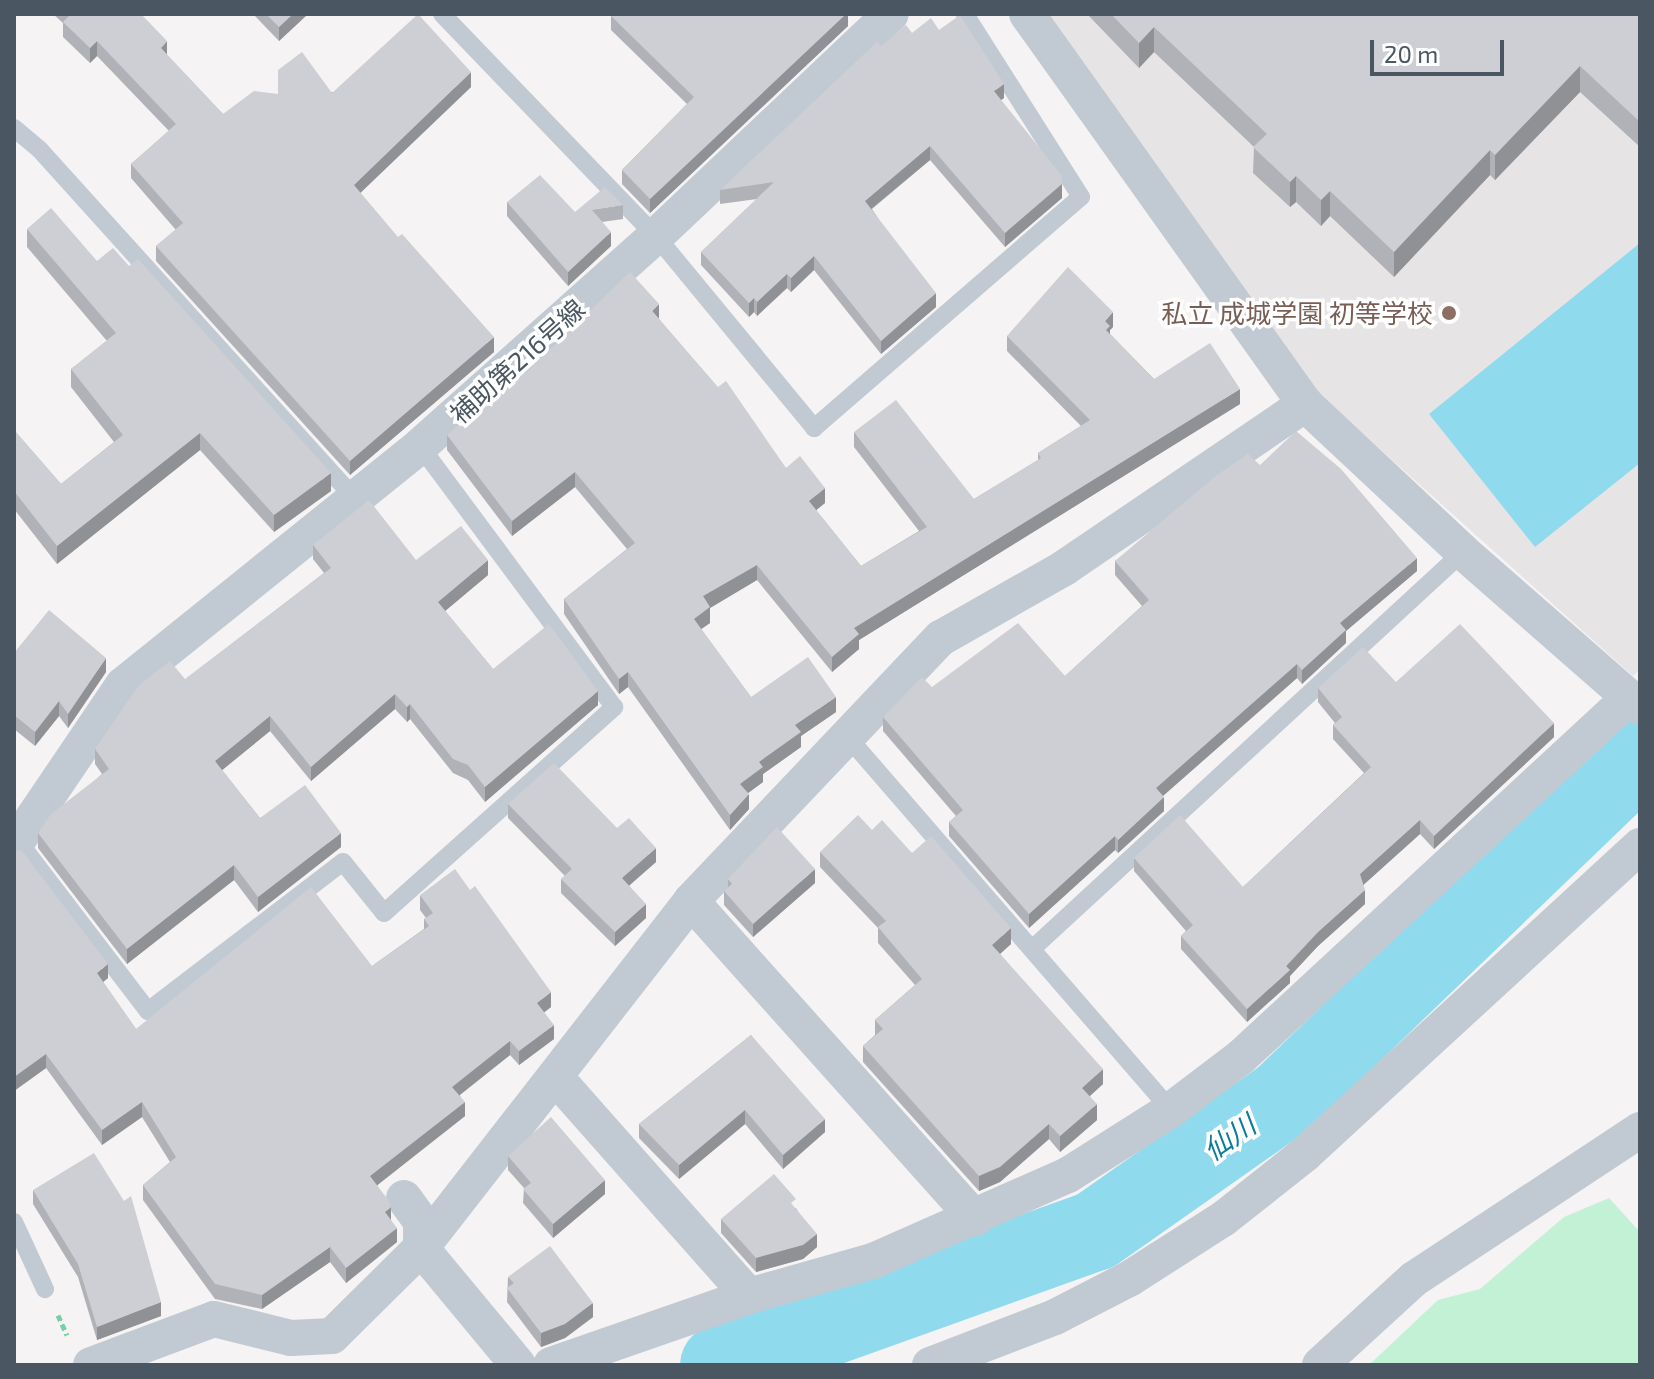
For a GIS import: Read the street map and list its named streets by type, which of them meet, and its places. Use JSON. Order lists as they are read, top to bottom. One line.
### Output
{"streets":{"street":["補助第216号線"]},"water":["仙川"],"places":["私立 成城学園 初等学校"],"scale_bar":"20 m"}
